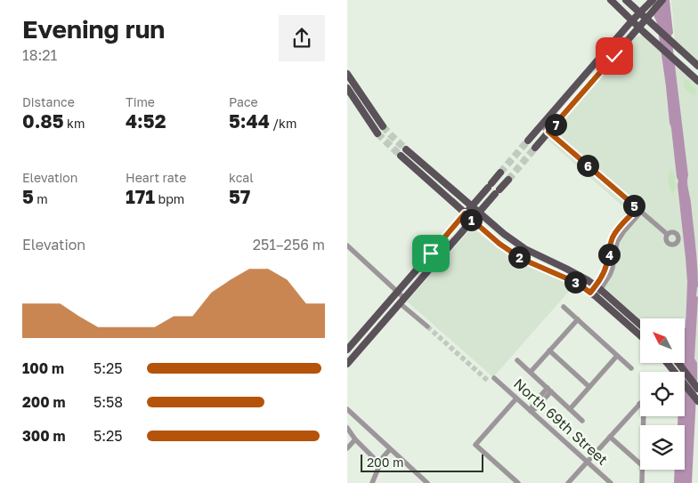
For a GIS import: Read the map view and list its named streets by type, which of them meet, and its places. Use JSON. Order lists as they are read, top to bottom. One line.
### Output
{"streets":{"street":["North 69th Street"]},"scale_bar":"200 m","north":"top left","page":{"heading":["Evening run","18:21"],"stats":[["Distance","0.85 km"],["Time","4:52"],["Pace","5:44 /km"],["Elevation","5 m"],["Heart rate","171 bpm"],["kcal","57"]],"pins":["7","6","5","1","4","2","3"],"chart":["Elevation","251–256 m"],"list":[{"name":"100 m","note":"5:25"},{"name":"200 m","note":"5:58"},{"name":"300 m","note":"5:25"}],"scale":"200 m"}}
